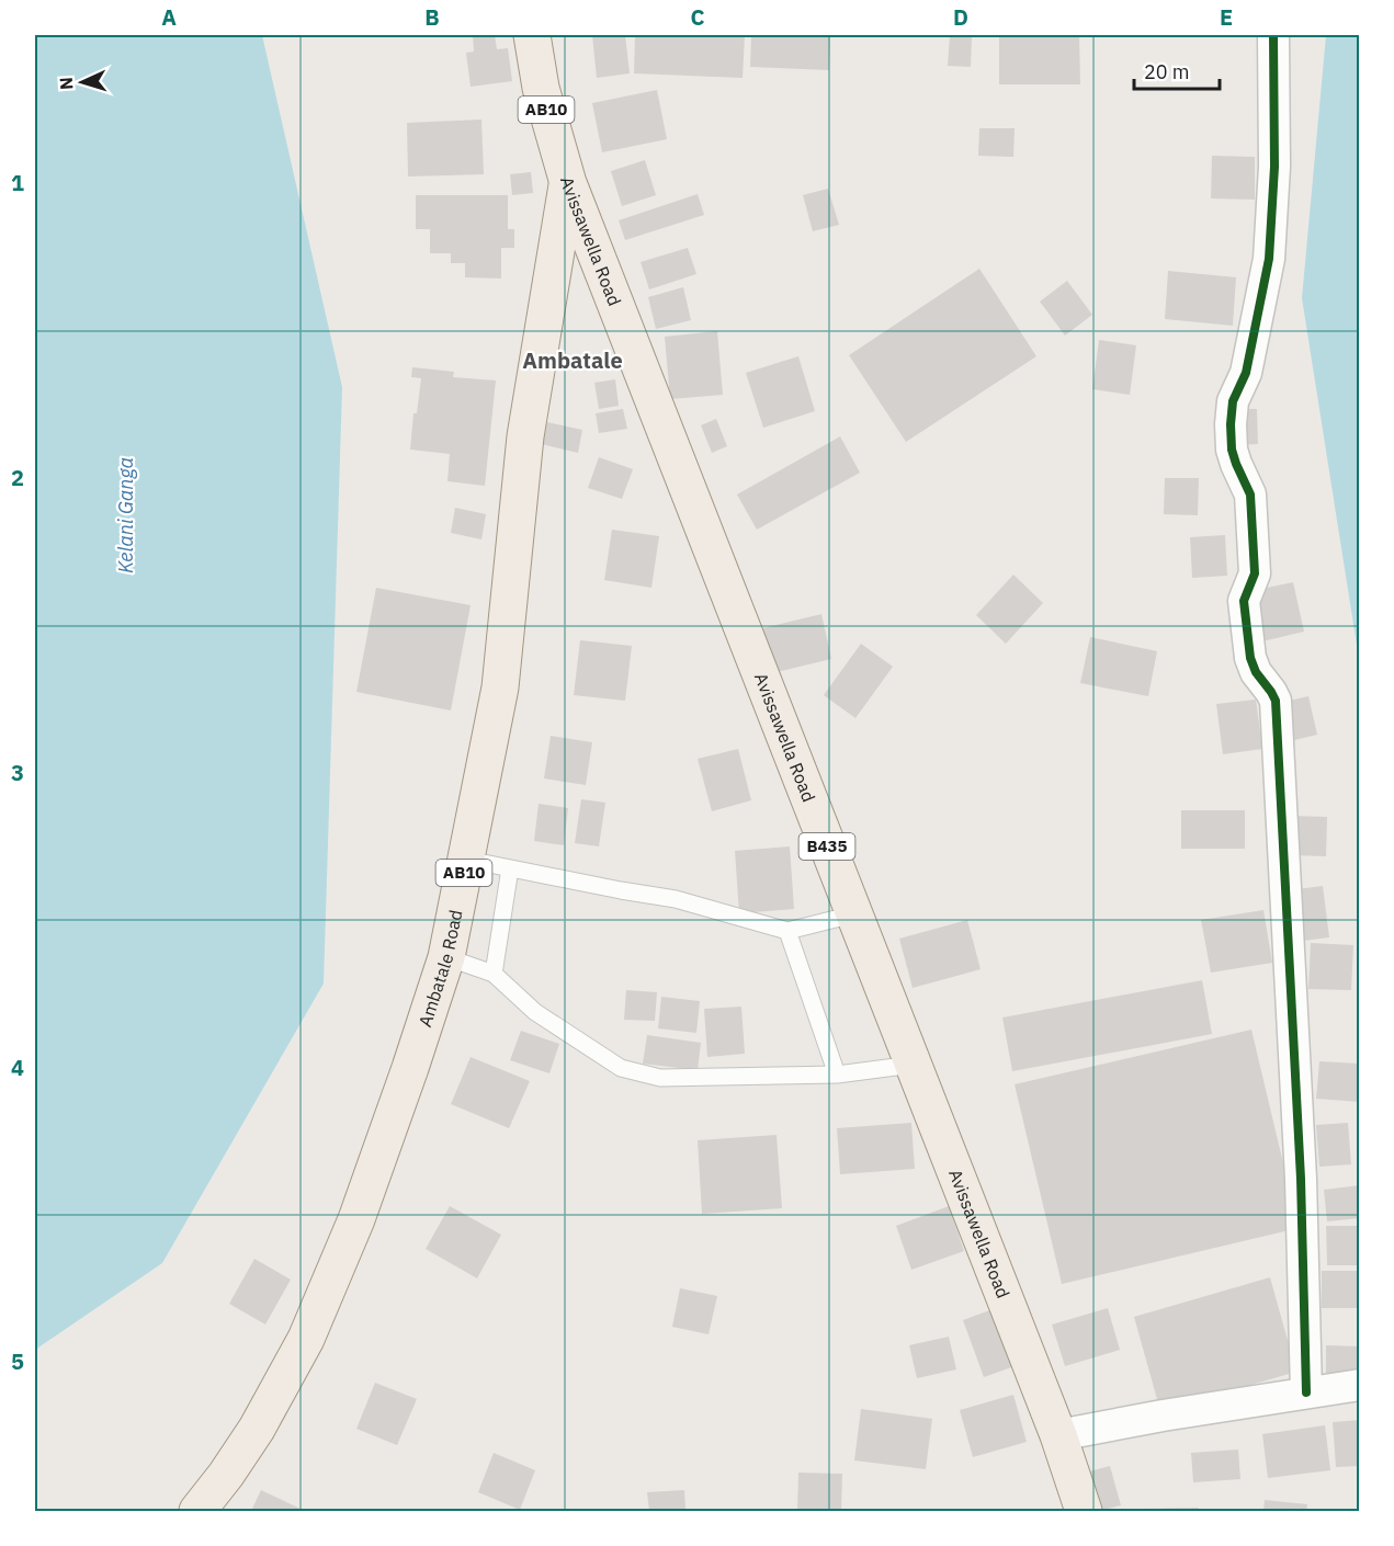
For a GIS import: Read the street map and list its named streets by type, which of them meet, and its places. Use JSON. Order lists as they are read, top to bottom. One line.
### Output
{"streets":{"main road":["AB10","Avissawella Road","B435","Ambatale Road"]},"crossings":[["Avissawella Road","Ambatale Road"]],"districts":["Ambatale"],"water":["Kelani Ganga"],"scale_bar":"20 m","north":"left","grid":{"columns":["A","B","C","D","E"],"rows":["1","2","3","4","5"]}}
